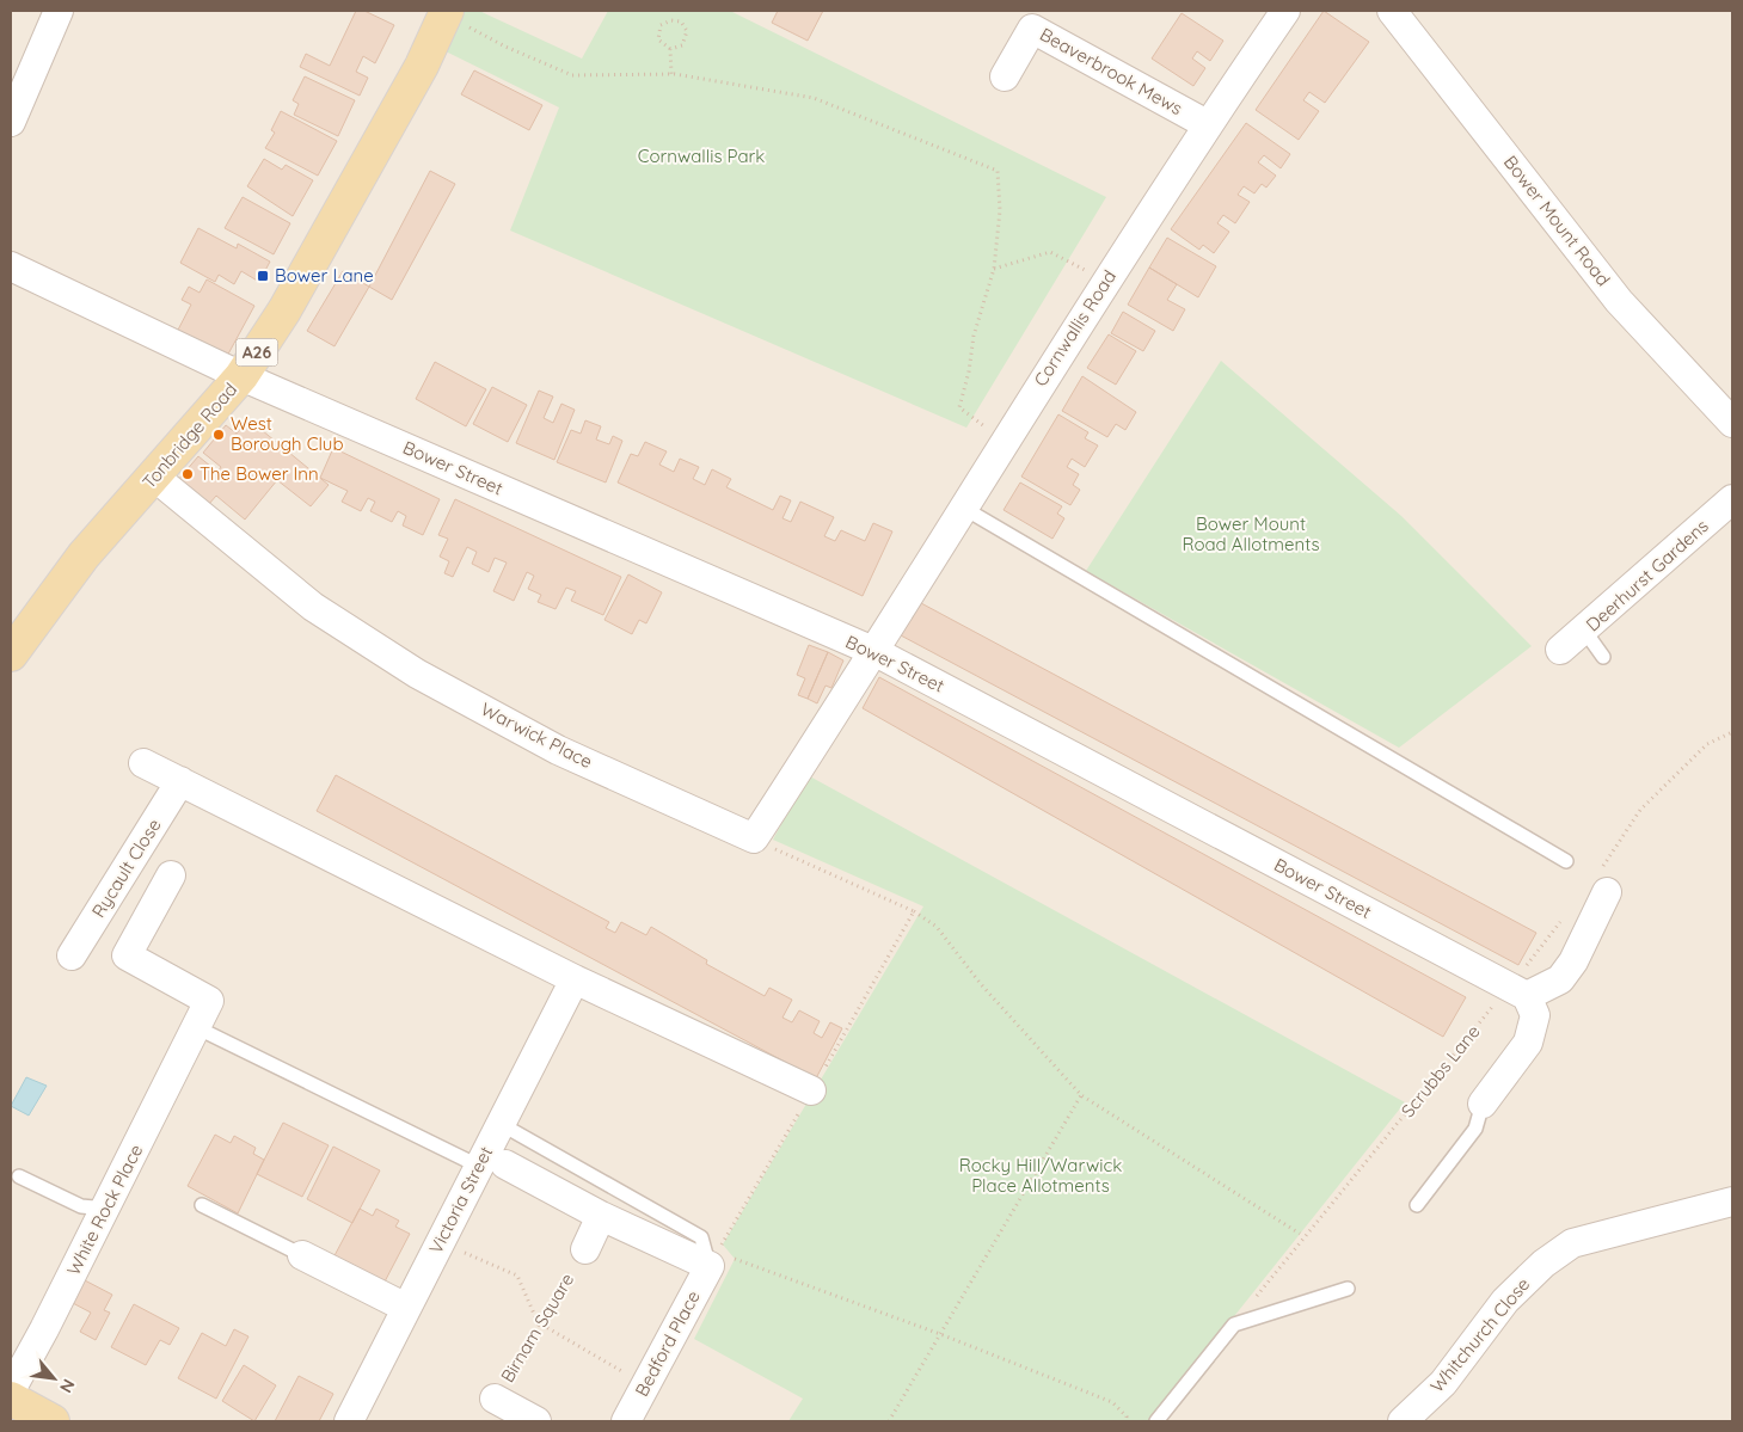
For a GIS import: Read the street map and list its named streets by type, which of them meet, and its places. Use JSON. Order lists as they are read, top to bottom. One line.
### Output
{"streets":{"main road":["A26","Tonbridge Road"],"street":["Beaverbrook Mews","Bower Mount Road","Cornwallis Road","Bower Street","Deerhurst Gardens","Warwick Place","Rycault Close","Victoria Street","White Rock Place","Birnam Square","Whitchurch Close","Bedford Place"],"path":["Scrubbs Lane"]},"crossings":[["Beaverbrook Mews","Cornwallis Road"],["Cornwallis Road","Bower Street"],["Tonbridge Road","Bower Street"],["Tonbridge Road","Warwick Place"],["Bower Street","Scrubbs Lane"]],"parks":["Cornwallis Park","Bower Mount Road Allotments","Rocky Hill/Warwick Place Allotments"],"places":{"transit":["Bower Lane"],"other":["West Borough Club","The Bower Inn"]},"north":"bottom right"}
